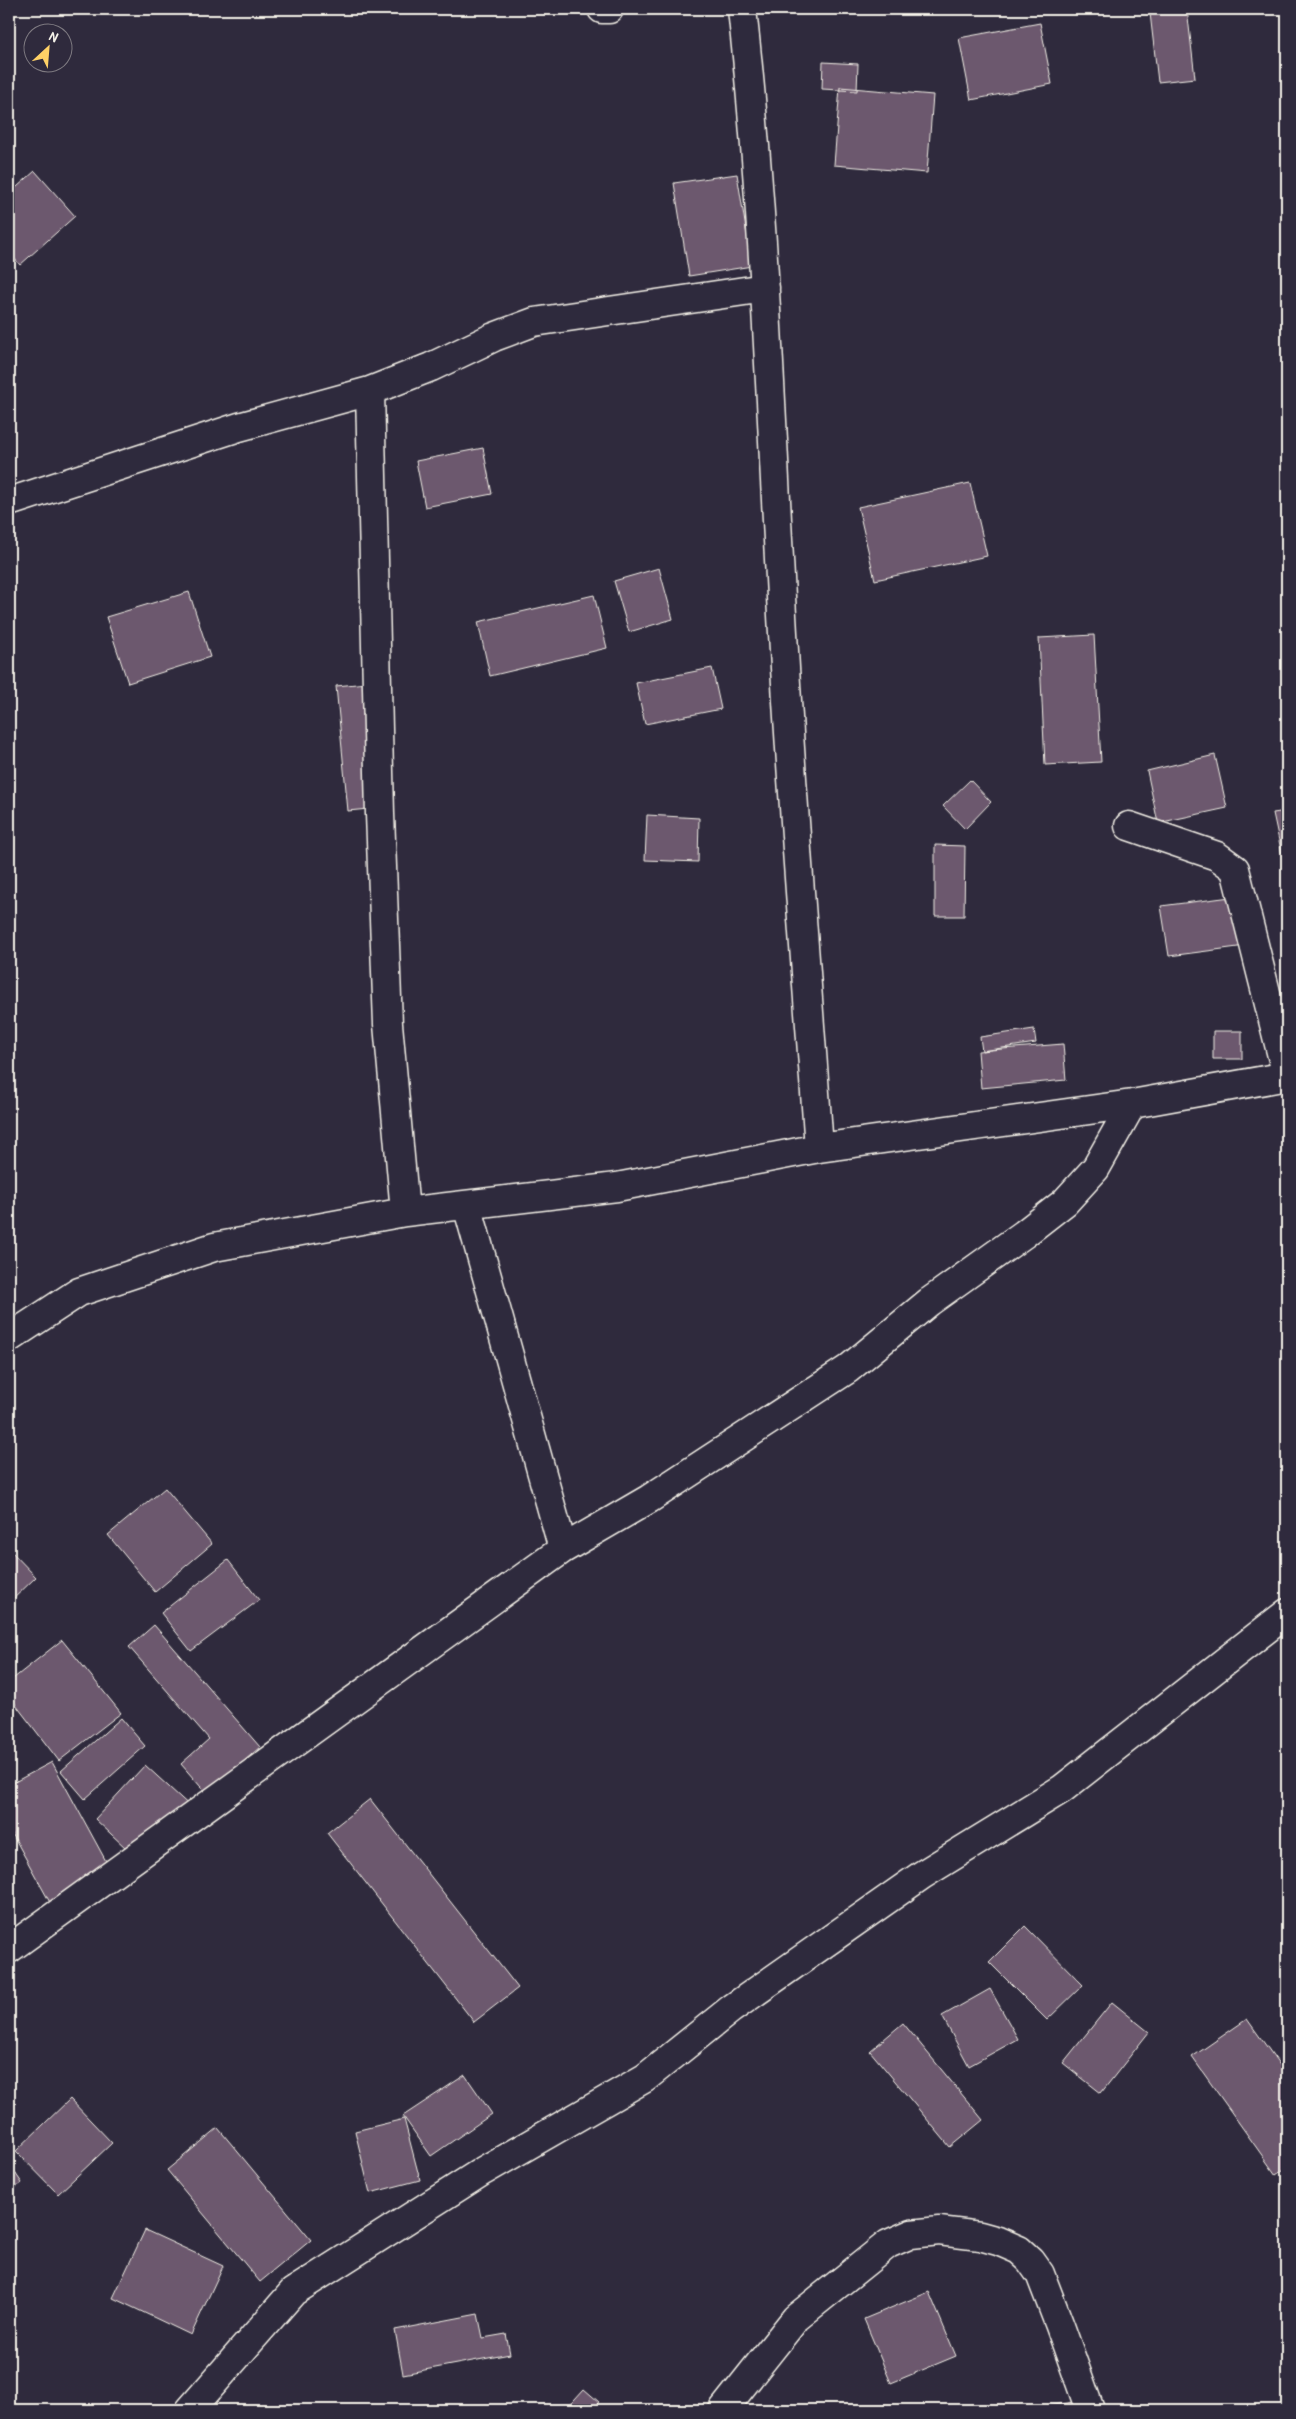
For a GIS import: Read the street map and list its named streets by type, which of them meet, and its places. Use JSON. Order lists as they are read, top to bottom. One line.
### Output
{"north":"top right"}
